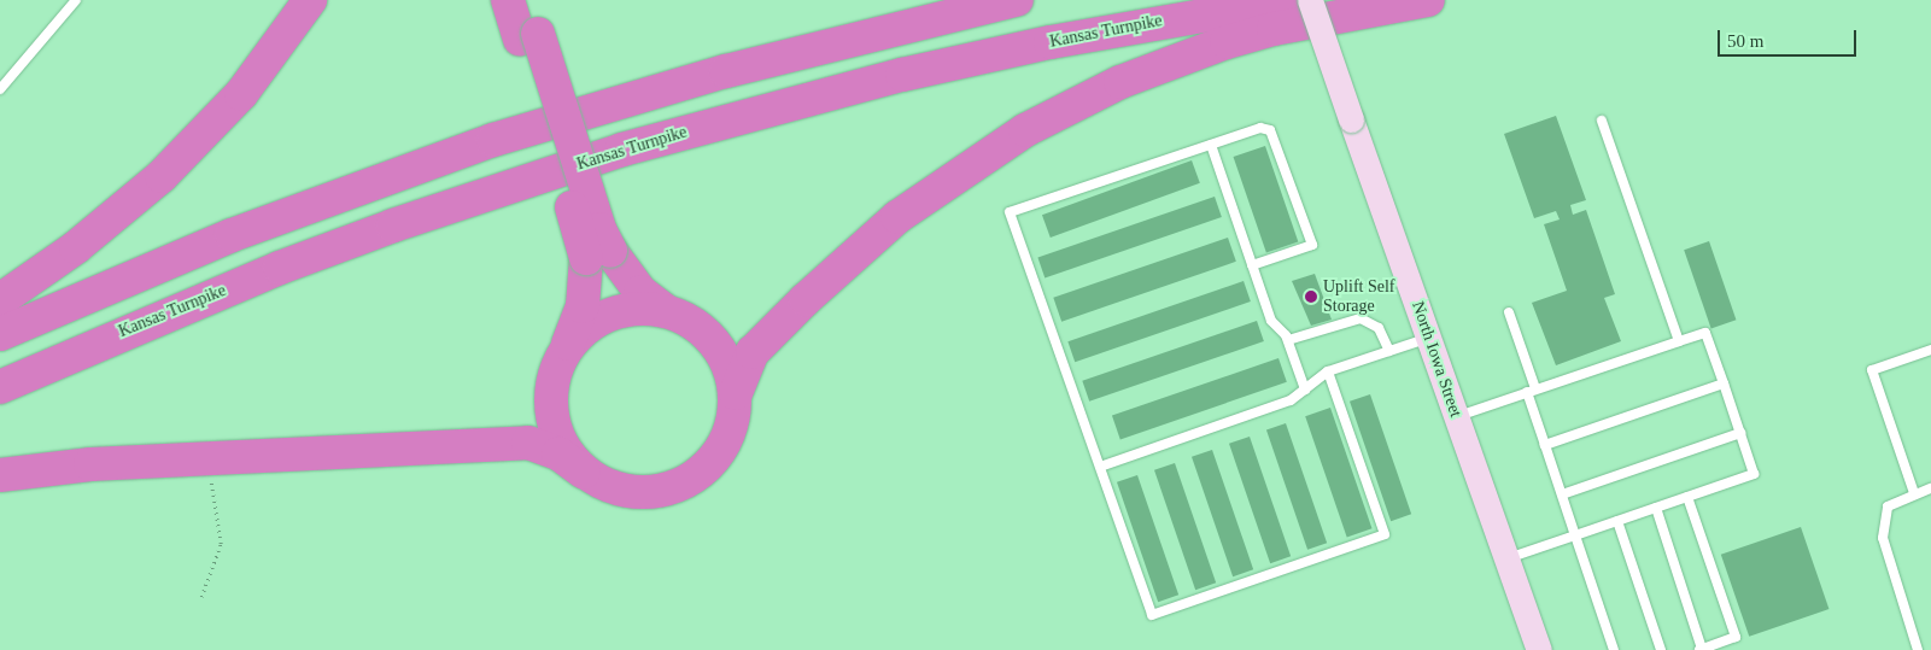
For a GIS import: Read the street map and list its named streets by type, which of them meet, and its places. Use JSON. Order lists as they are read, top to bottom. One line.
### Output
{"streets":{"highway":["Kansas Turnpike"],"main road":["North Iowa Street"]},"places":["Uplift Self Storage"],"scale_bar":"50 m"}
